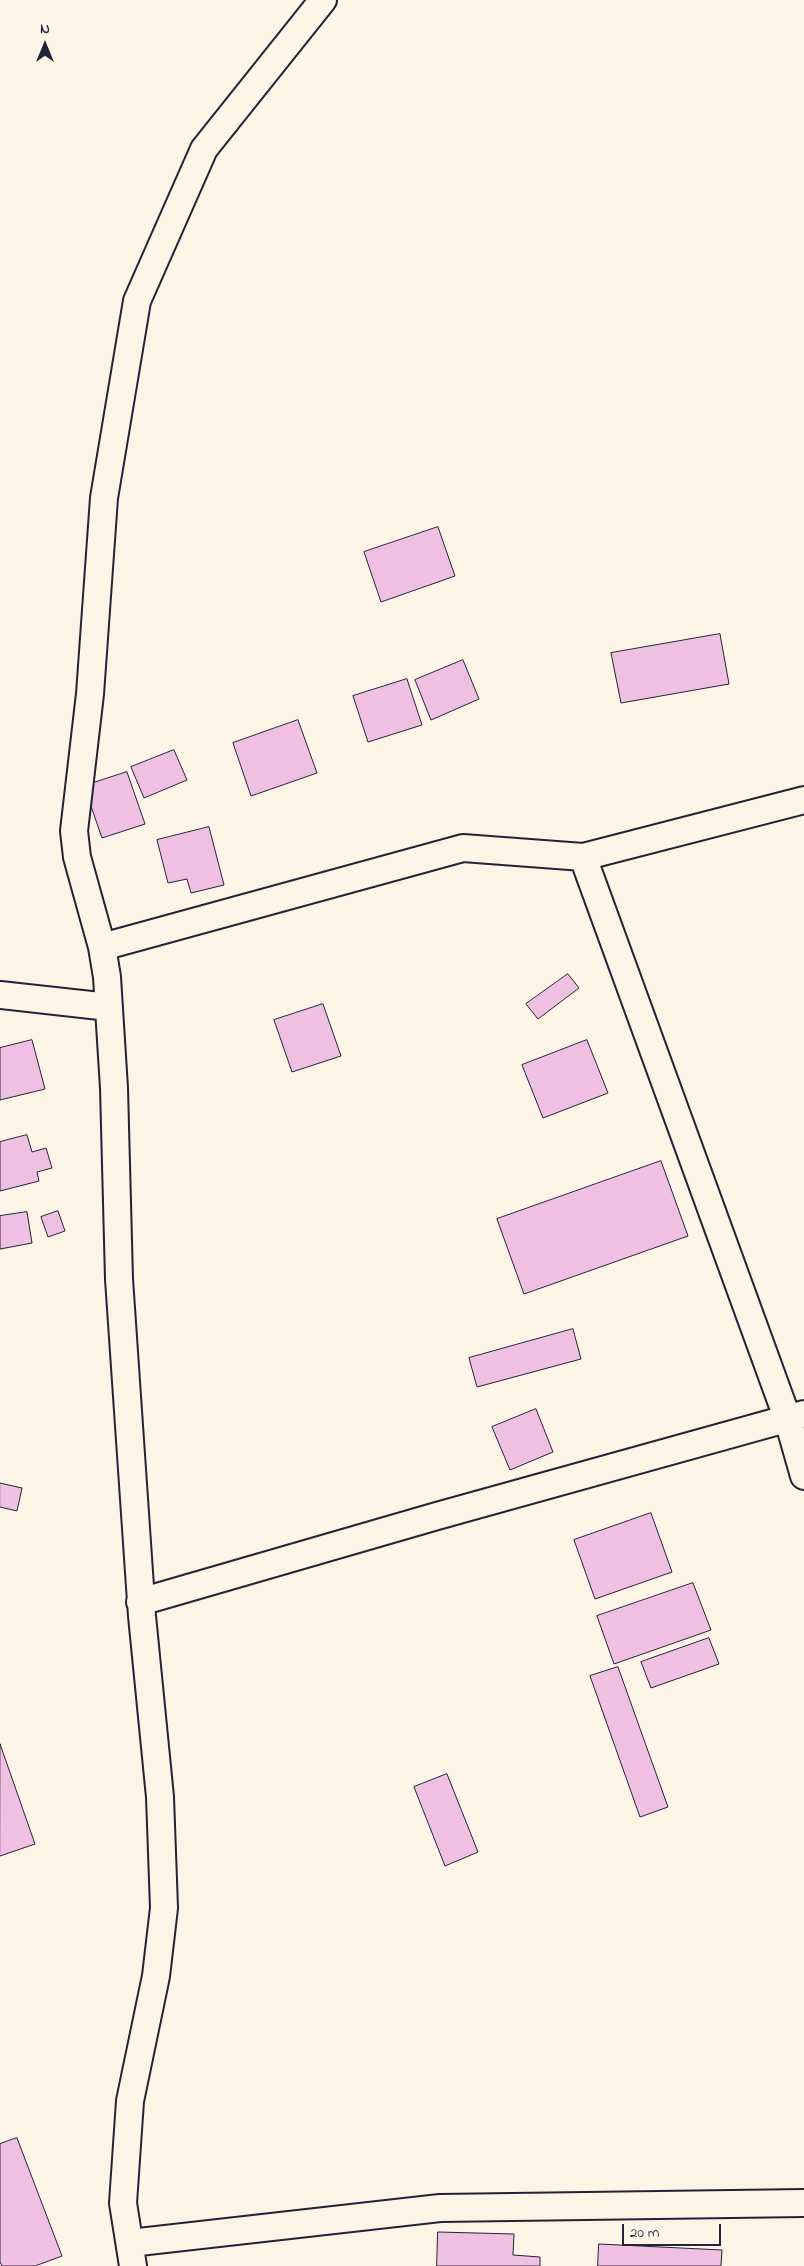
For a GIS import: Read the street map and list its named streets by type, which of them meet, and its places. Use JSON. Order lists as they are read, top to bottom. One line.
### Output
{"scale_bar":"20 m","north":"top"}
